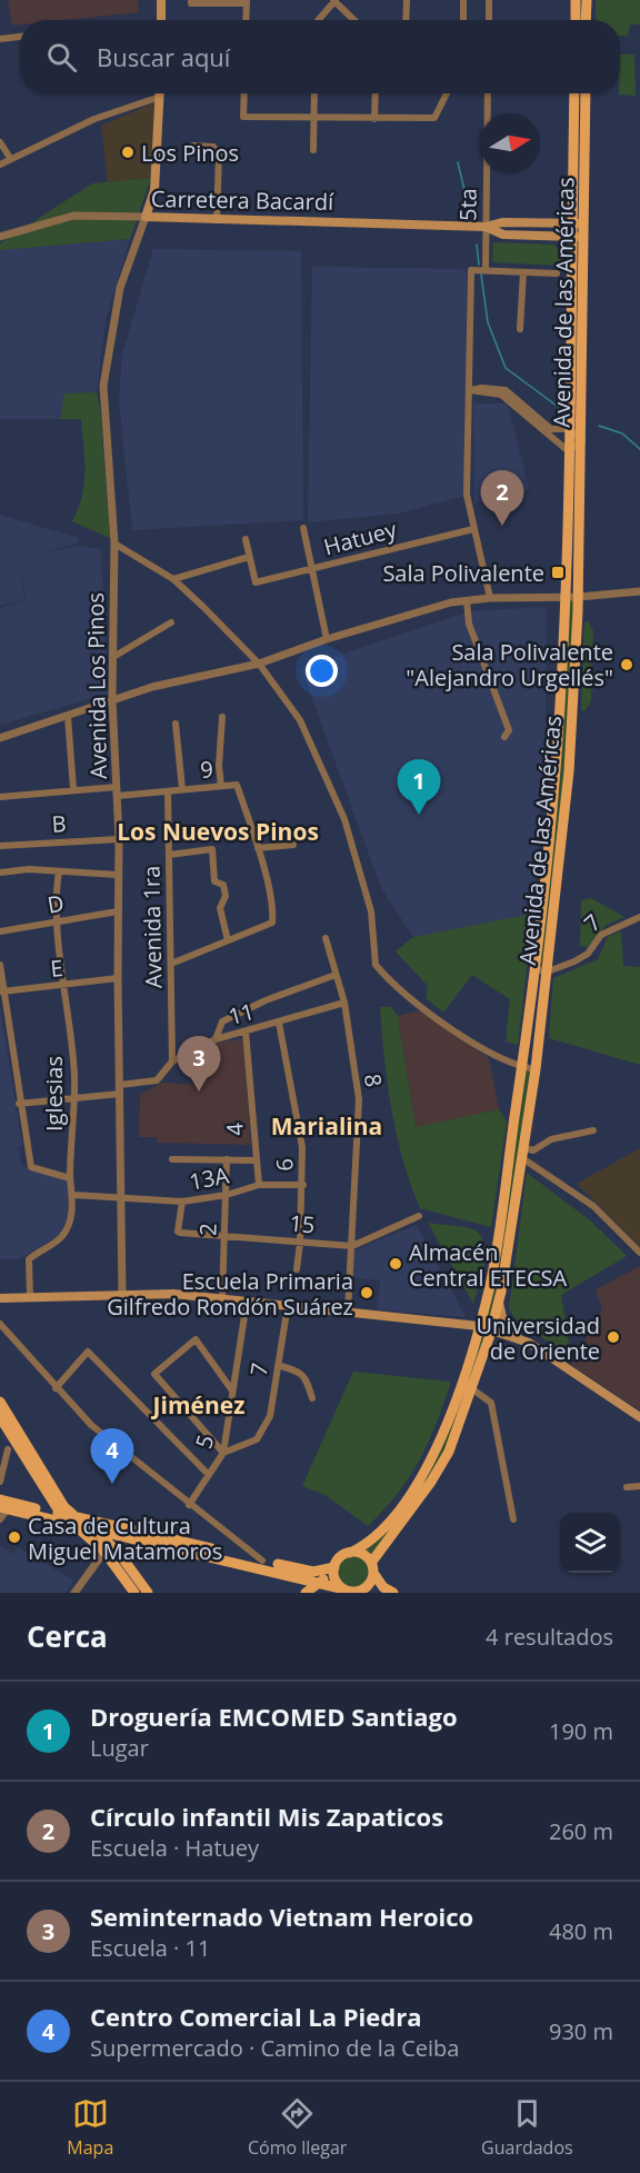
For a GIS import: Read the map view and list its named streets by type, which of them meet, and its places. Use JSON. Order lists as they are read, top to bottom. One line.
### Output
{"streets":{"main road":["Carretera Bacardí","Avenida de las Américas","Avenida Los Pinos"],"street":["5ta","Hatuey","9","B","D","7","Avenida 1ra","E","11","8","Iglesias","4","6","13A","15","2","5"]},"crossings":[["Carretera Bacardí","5ta"],["Carretera Bacardí","Avenida de las Américas"],["Carretera Bacardí","Avenida Los Pinos"],["Avenida de las Américas","7"],["Avenida Los Pinos","9"],["Avenida Los Pinos","B"],["Avenida Los Pinos","D"],["Avenida Los Pinos","E"],["Avenida Los Pinos","11"],["Avenida Los Pinos","13A"],["9","Avenida 1ra"],["D","Iglesias"],["7","5"],["Avenida 1ra","11"],["E","Iglesias"],["11","8"],["11","4"],["11","6"],["8","15"],["Iglesias","13A"],["4","13A"],["6","13A"],["6","15"],["13A","15"],["13A","2"],["15","2"]],"districts":["Los Nuevos Pinos","Marialina","Jiménez"],"places":{"other":["Los Pinos","Sala Polivalente \"Alejandro Urgellés\"","Almacén Central ETECSA","Escuela Primaria Gilfredo Rondón Suárez","Universidad de Oriente","Casa de Cultura Miguel Matamoros"],"transit":["Sala Polivalente"]},"north":"right","page":{"search":"Buscar aquí","pins":["2","1","3","4"],"heading":["Cerca","4 resultados"],"list":[{"mark":"1","name":"Droguería EMCOMED Santiago","note":"Lugar","value":"190 m"},{"mark":"2","name":"Círculo infantil Mis Zapaticos","note":"Escuela · Hatuey","value":"260 m"},{"mark":"3","name":"Seminternado Vietnam Heroico","note":"Escuela · 11","value":"480 m"},{"mark":"4","name":"Centro Comercial La Piedra","note":"Supermercado · Camino de la Ceiba","value":"930 m"}],"nav":["Mapa","Cómo llegar","Guardados"]}}
